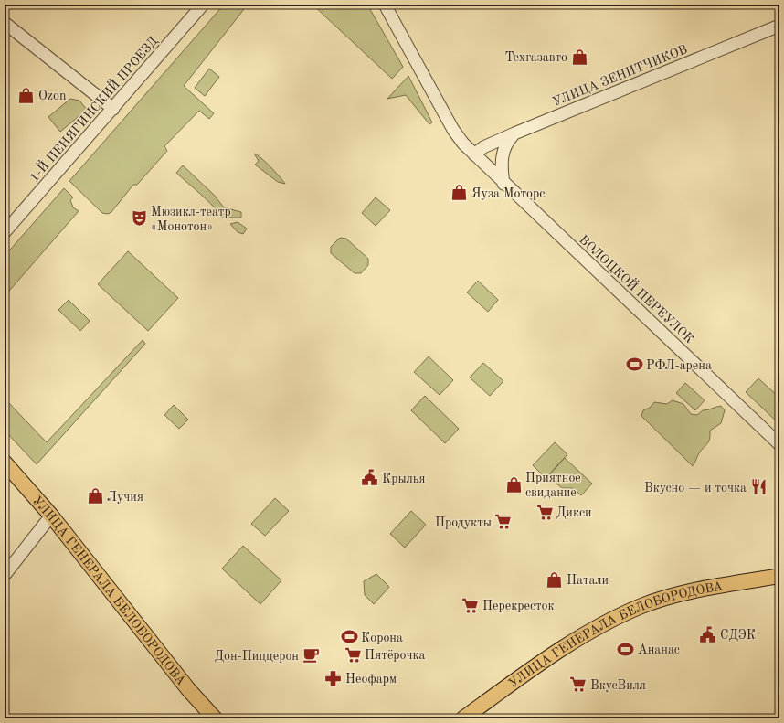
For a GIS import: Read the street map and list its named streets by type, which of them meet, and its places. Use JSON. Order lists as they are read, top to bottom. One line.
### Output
{"streets":{"main road":["УЛИЦА ГЕНЕРАЛА БЕЛОБОРОДОВА"],"street":["УЛИЦА ЗЕНИТЧИКОВ","1-Й ПЕНЯГИНСКИЙ ПРОЕЗД","ВОЛОЦКОЙ ПЕРЕУЛОК"]},"crossings":[["УЛИЦА ЗЕНИТЧИКОВ","ВОЛОЦКОЙ ПЕРЕУЛОК"]],"places":{"shop":["Техгазавто","Ozon","Яуза Моторс","Приятное свидание","Лучия","Натали"],"theatre":["Мюзикл-театр «Монотон»"],"sports":["РФЛ-арена","Корона","Ананас"],"public building":["Крылья","СДЭК"],"restaurant":["Вкусно — и точка"],"supermarket":["Дикси","Продукты","Перекресток","Пятёрочка","ВкусВилл"],"cafe":["Дон-Пиццерон"],"pharmacy":["Неофарм"]}}
